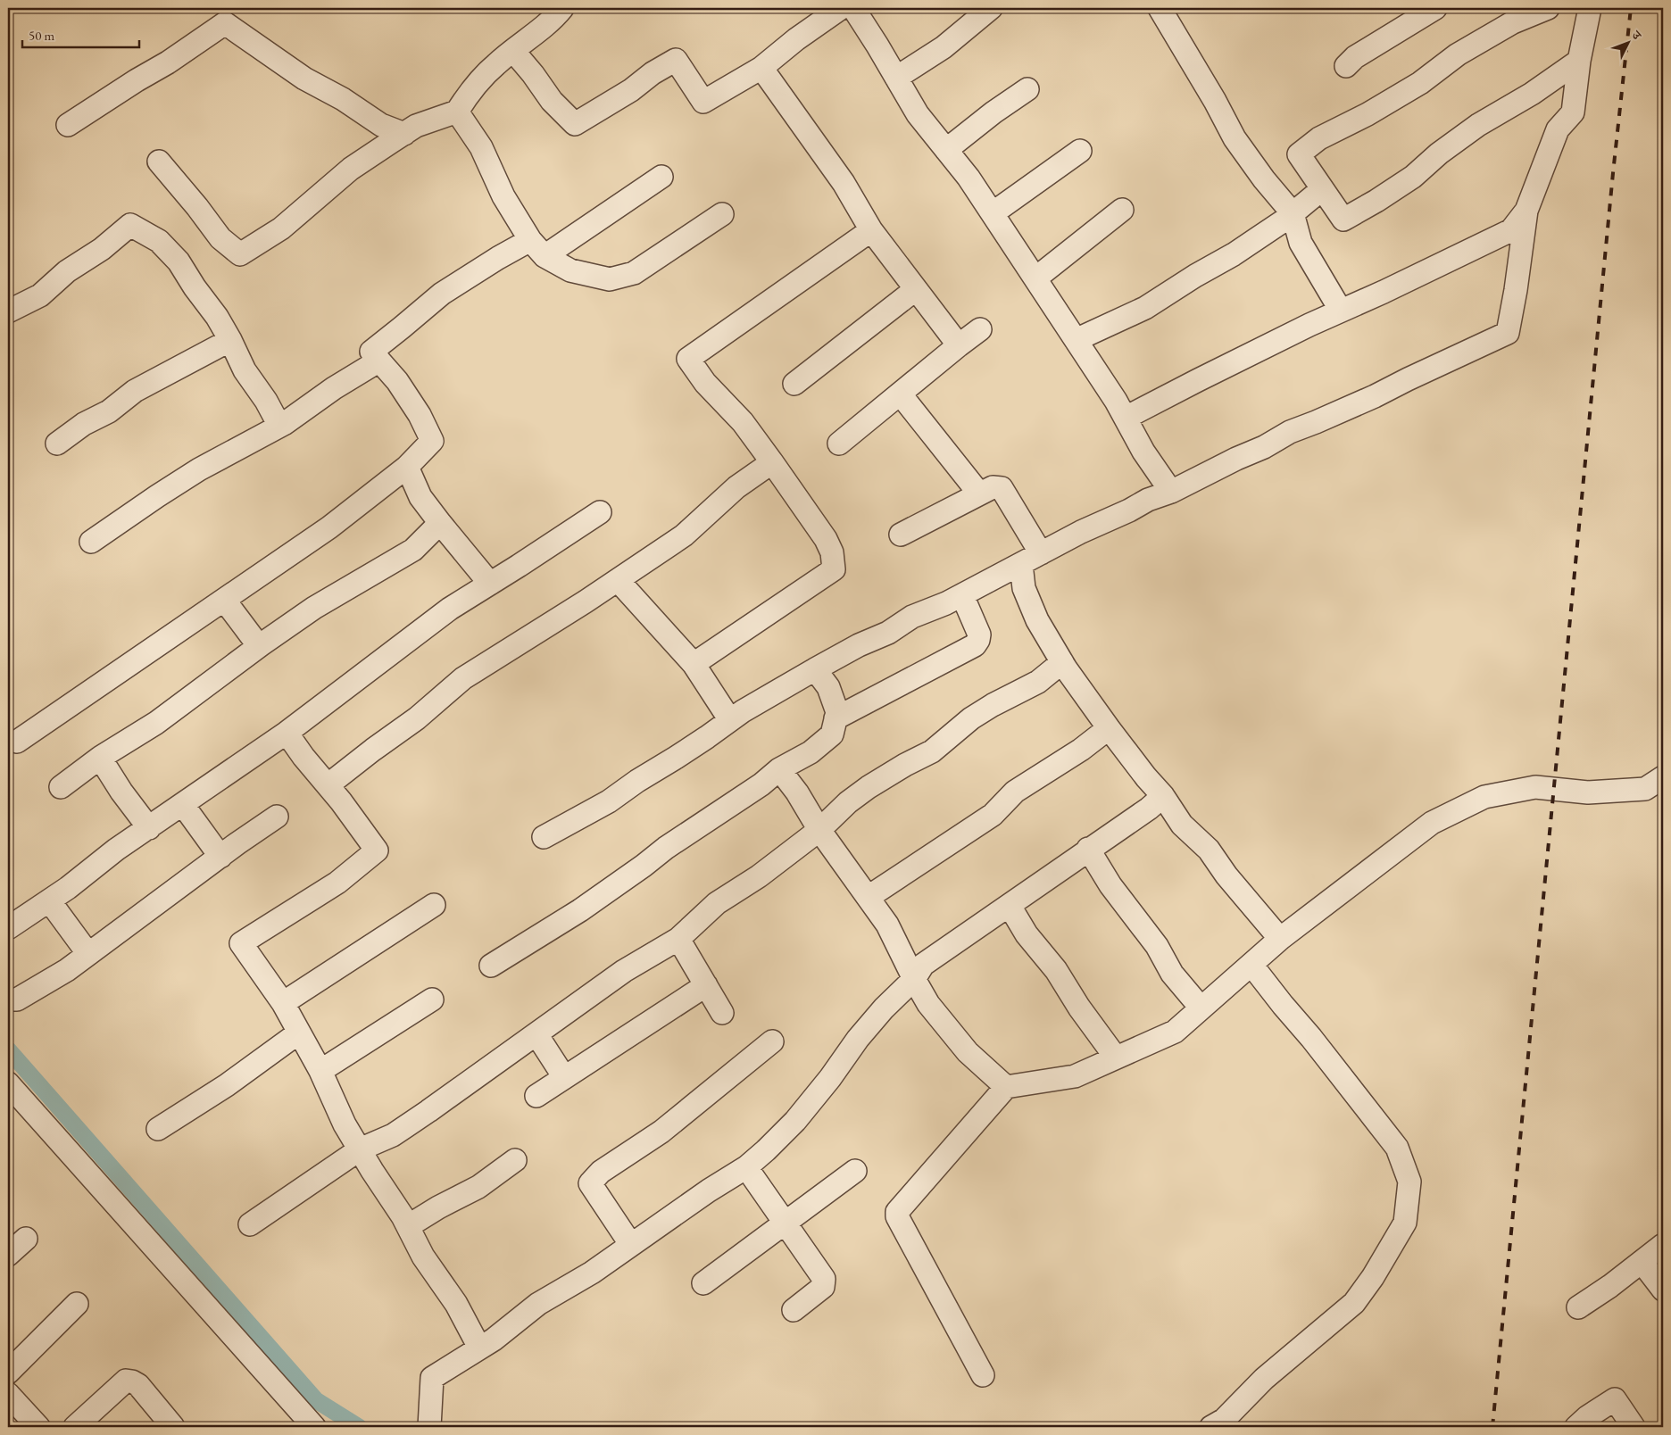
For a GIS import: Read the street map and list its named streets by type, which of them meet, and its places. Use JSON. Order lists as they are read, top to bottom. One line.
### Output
{"scale_bar":"50 m","north":"top right"}
